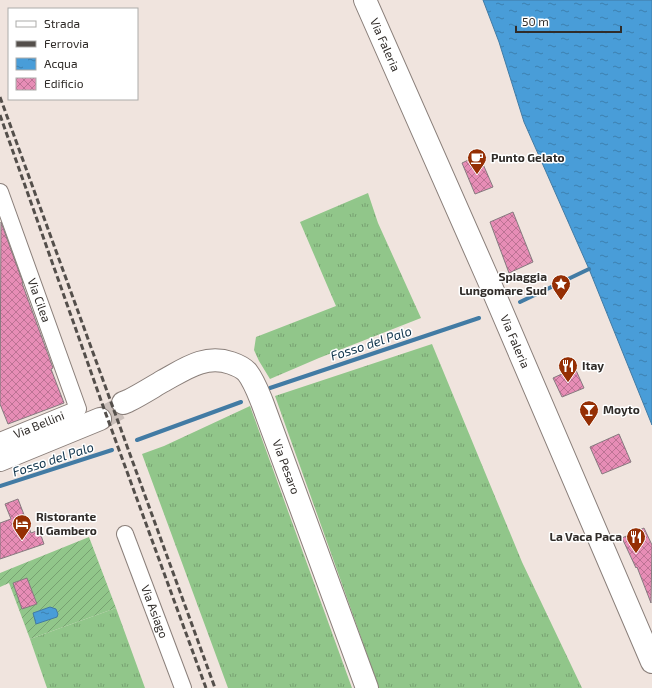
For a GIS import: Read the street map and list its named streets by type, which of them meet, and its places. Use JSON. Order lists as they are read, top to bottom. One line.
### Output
{"streets":{"street":["Via Faleria","Via Cilea","Via Pesaro","Via Asiago"]},"water":["Fosso del Palo"],"places":{"cafe":["Punto Gelato"],"place":["Spiaggia Lungomare Sud"],"restaurant":["Itay","La Vaca Paca"],"bar":["Moyto"],"hotel":["Ristorante Il Gambero"]},"legend":["Strada","Ferrovia","Acqua","Edificio"],"scale_bar":"50 m"}
